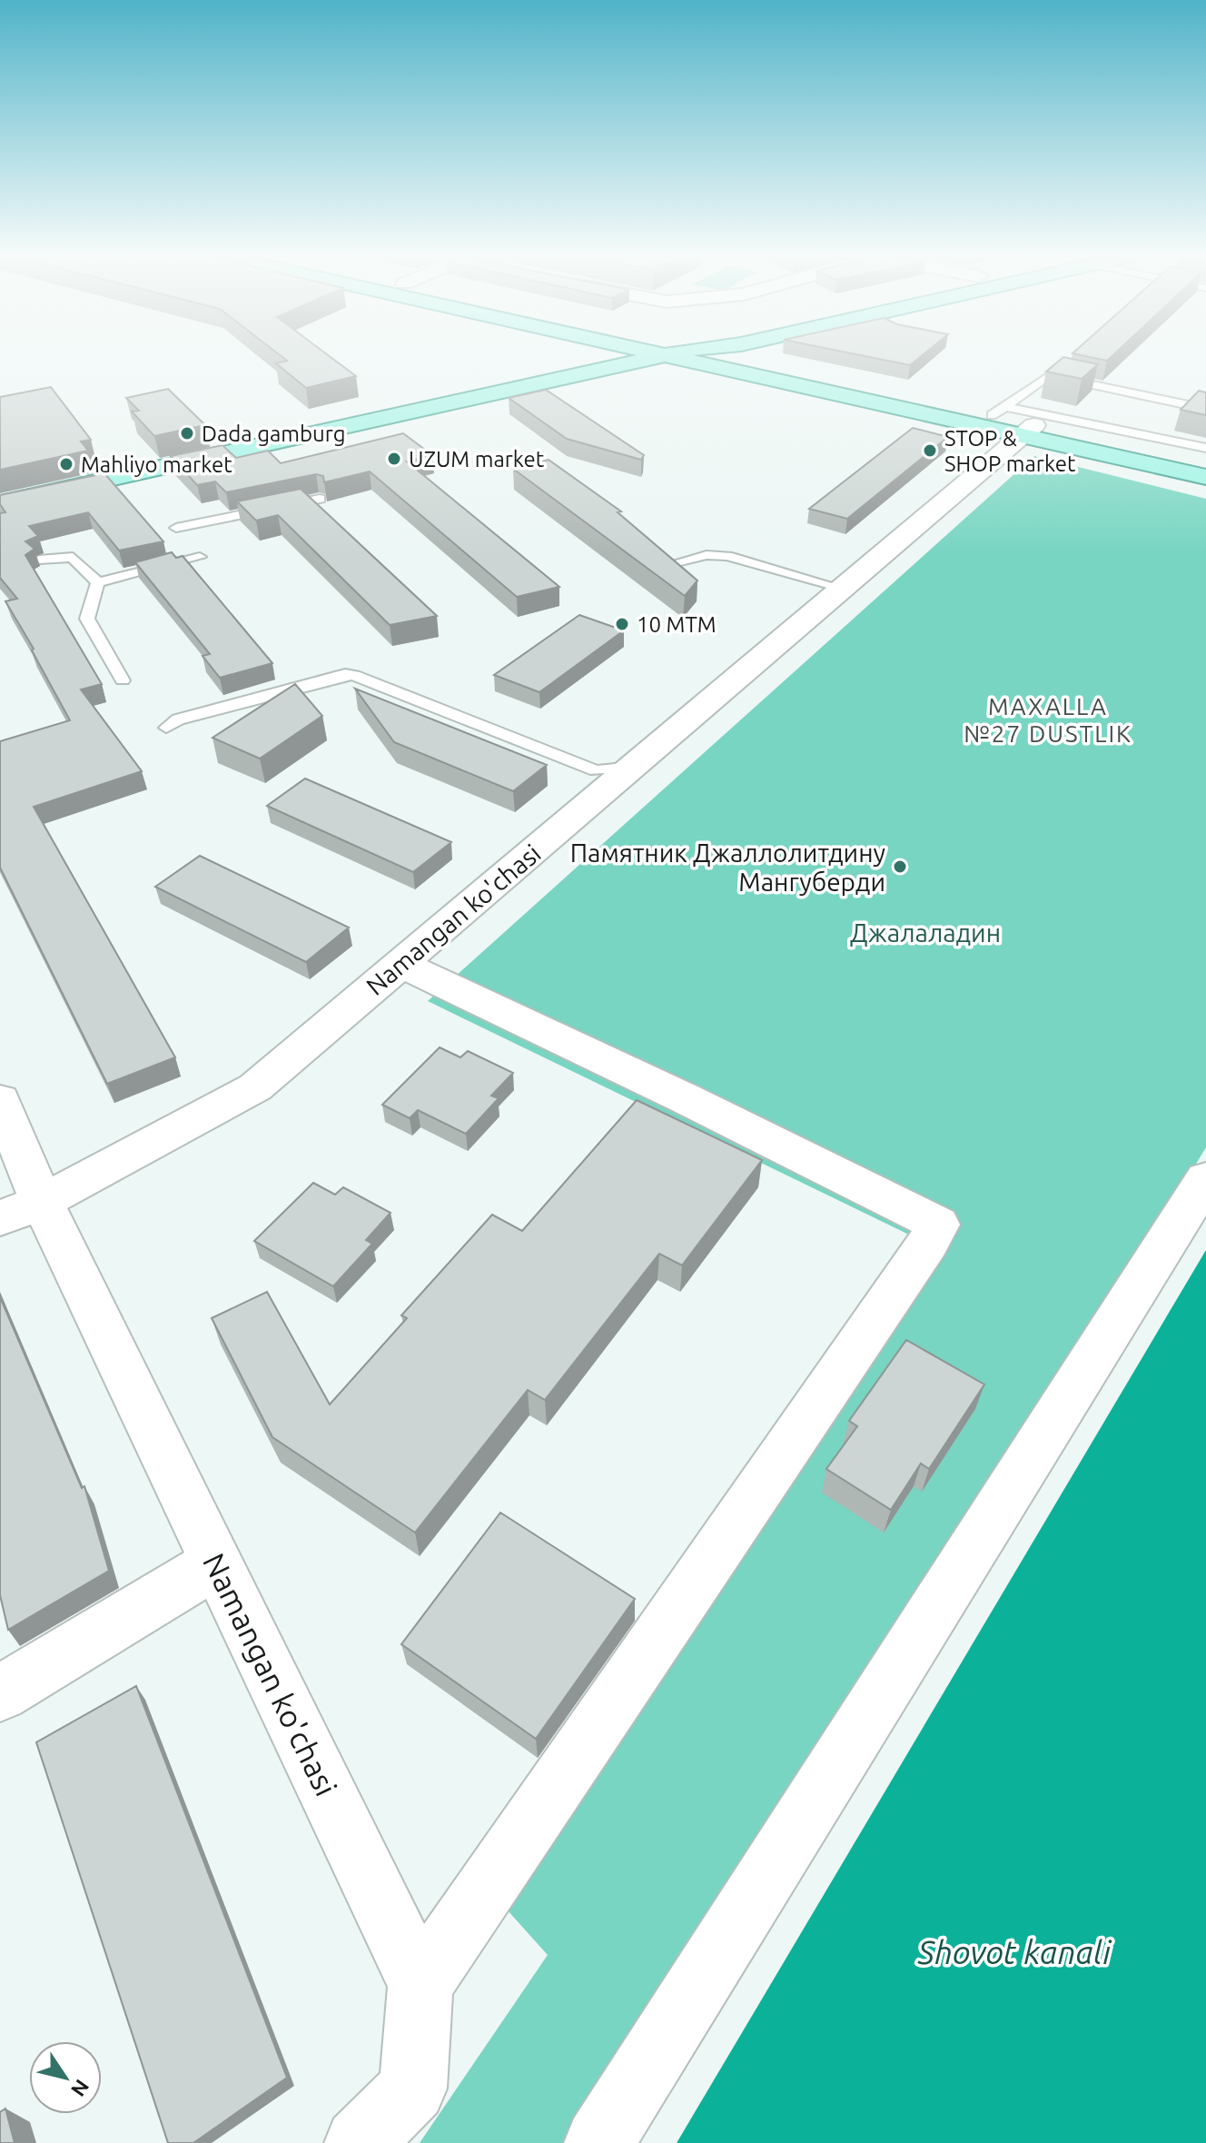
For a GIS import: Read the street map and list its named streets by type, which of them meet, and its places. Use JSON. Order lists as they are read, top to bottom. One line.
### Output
{"streets":{"street":["Namangan ko'chasi"]},"districts":["MAXALLA №27 DUSTLIK"],"water":["Shovot kanali"],"parks":["Джалаладин"],"places":["Dada gamburg","STOP & SHOP market","UZUM market","Mahliyo market","10 MTM","Памятник Джаллолитдину Мангуберди"],"north":"bottom right"}
